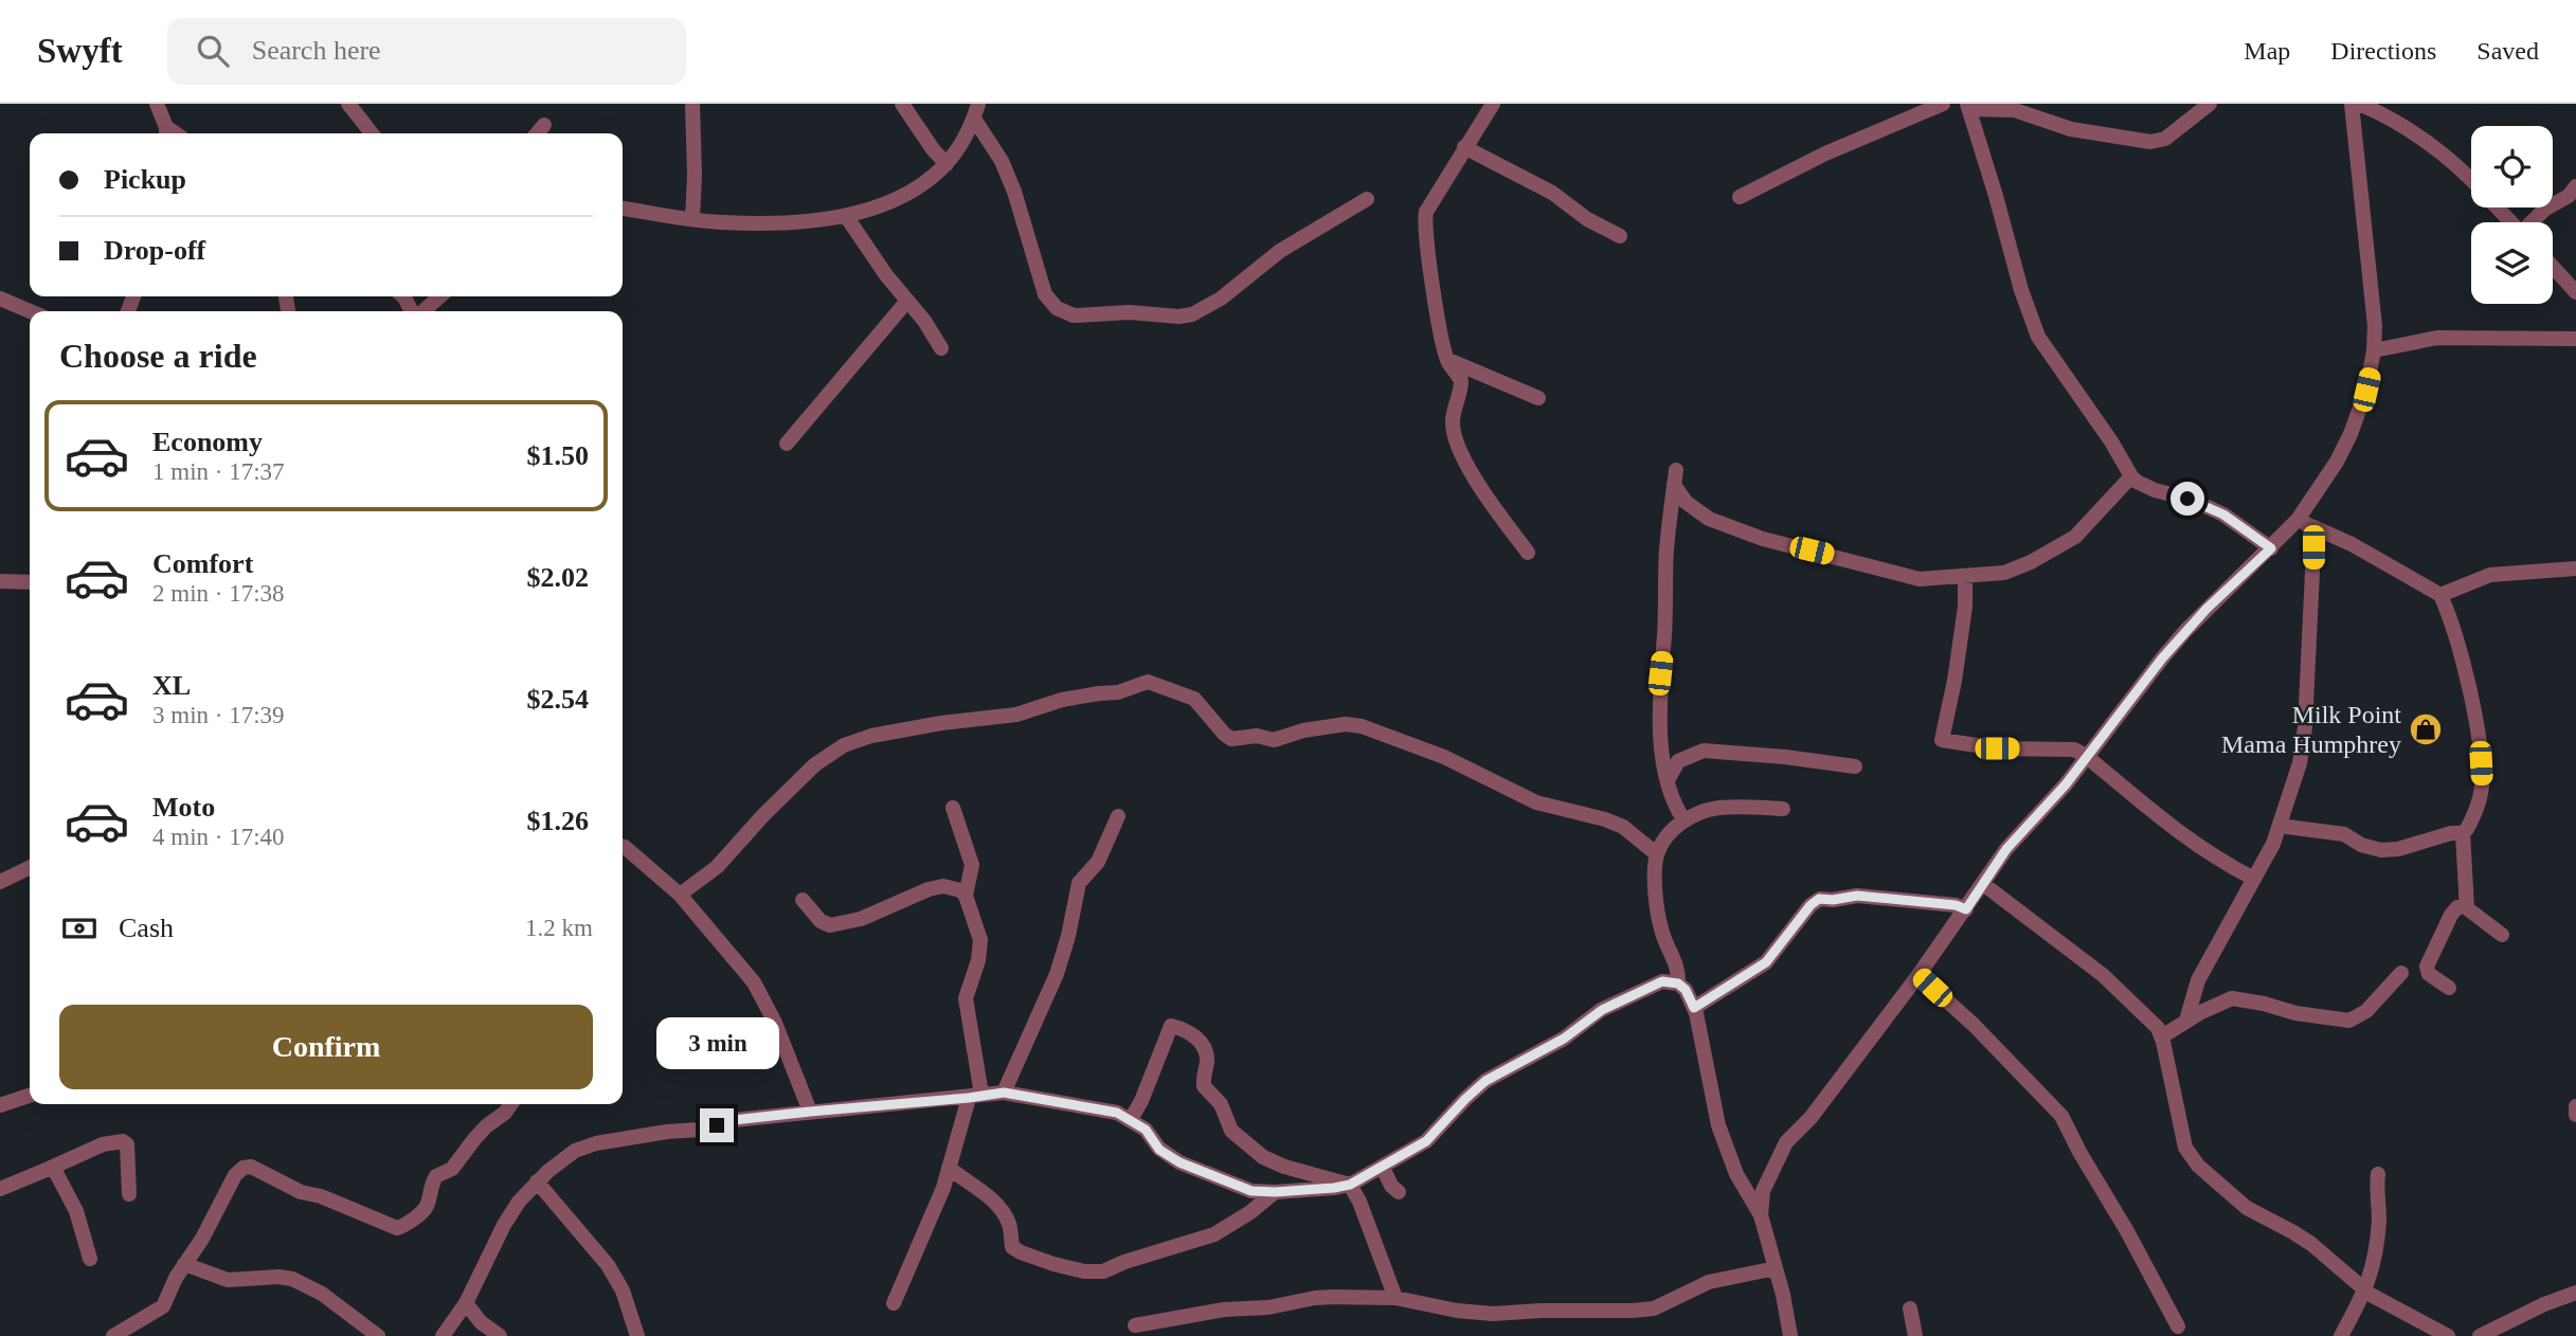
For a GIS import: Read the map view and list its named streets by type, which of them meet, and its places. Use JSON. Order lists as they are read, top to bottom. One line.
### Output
{"places":{"shop":["Milk Point Mama Humphrey"]},"page":{"header":"Swyft","search":"Search here","nav":["Map","Directions","Saved"],"banner":["Pickup","Drop-off"],"heading":"Choose a ride","list":[{"name":"Economy","note":"1 min · 17:37","value":"$1.50"},{"name":"Comfort","note":"2 min · 17:38","value":"$2.02"},{"name":"XL","note":"3 min · 17:39","value":"$2.54"},{"name":"Moto","note":"4 min · 17:40","value":"$1.26"}],"pay":["Cash","1.2 km"],"buttons":"Confirm","bubble":"3 min"}}
